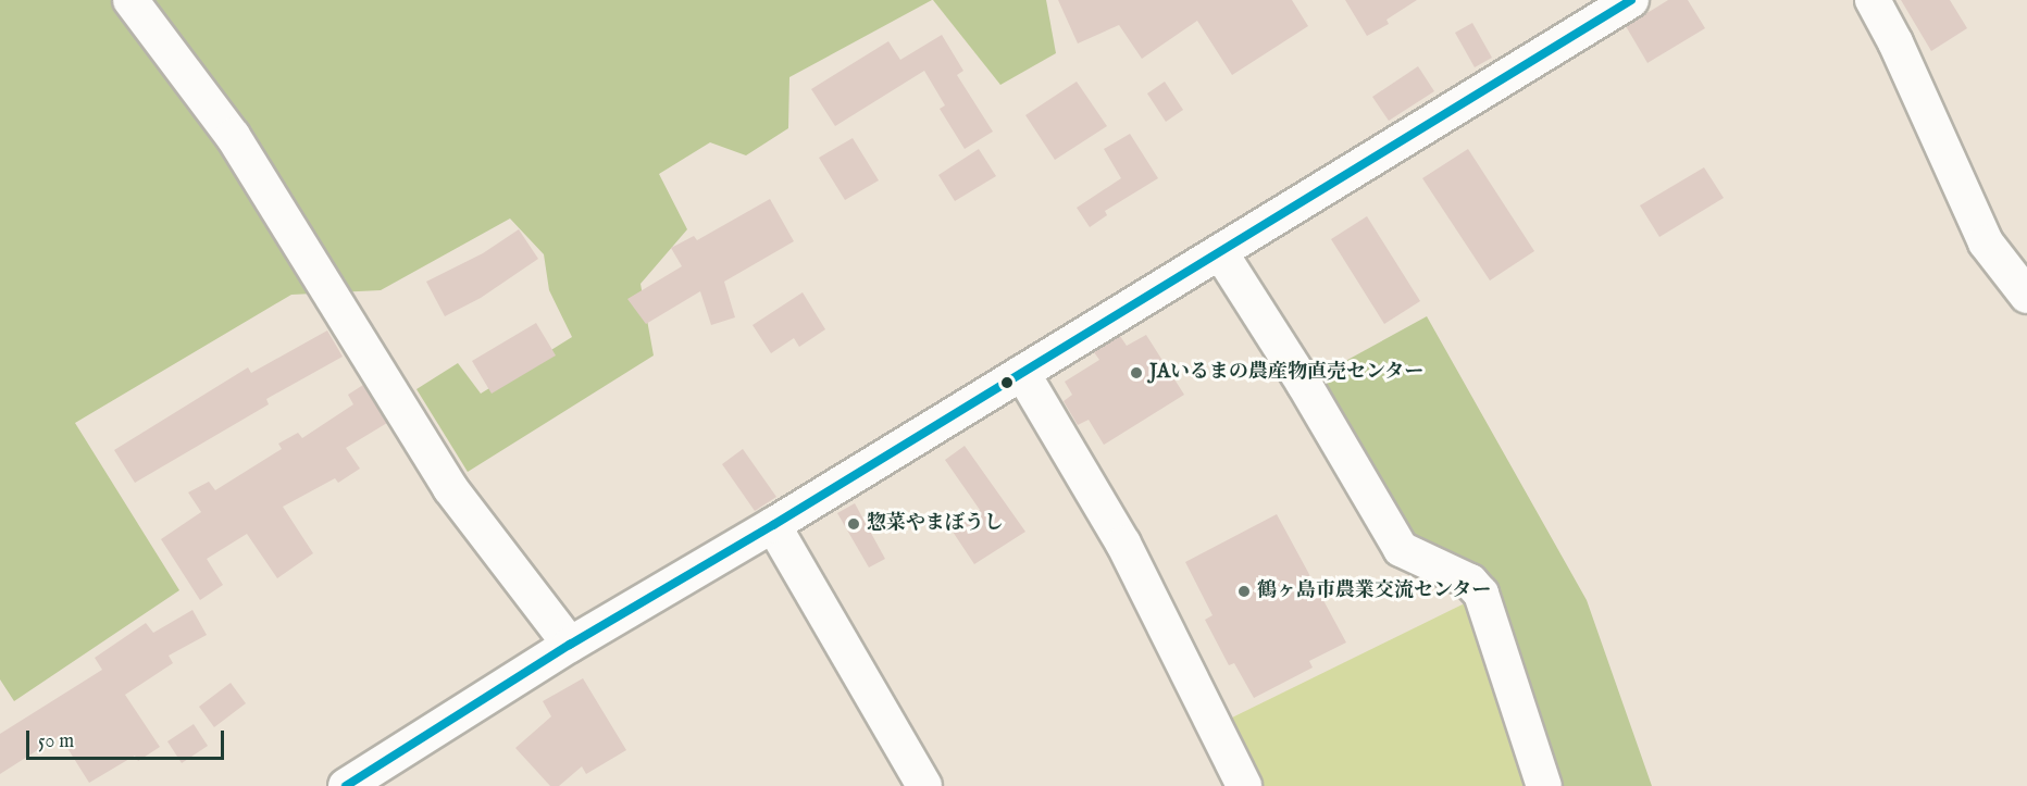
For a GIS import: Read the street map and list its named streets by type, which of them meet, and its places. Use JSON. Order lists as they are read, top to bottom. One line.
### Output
{"places":["JAいるまの農産物直売センター","惣菜やまぼうし","鶴ヶ島市農業交流センター"],"scale_bar":"50 m"}
